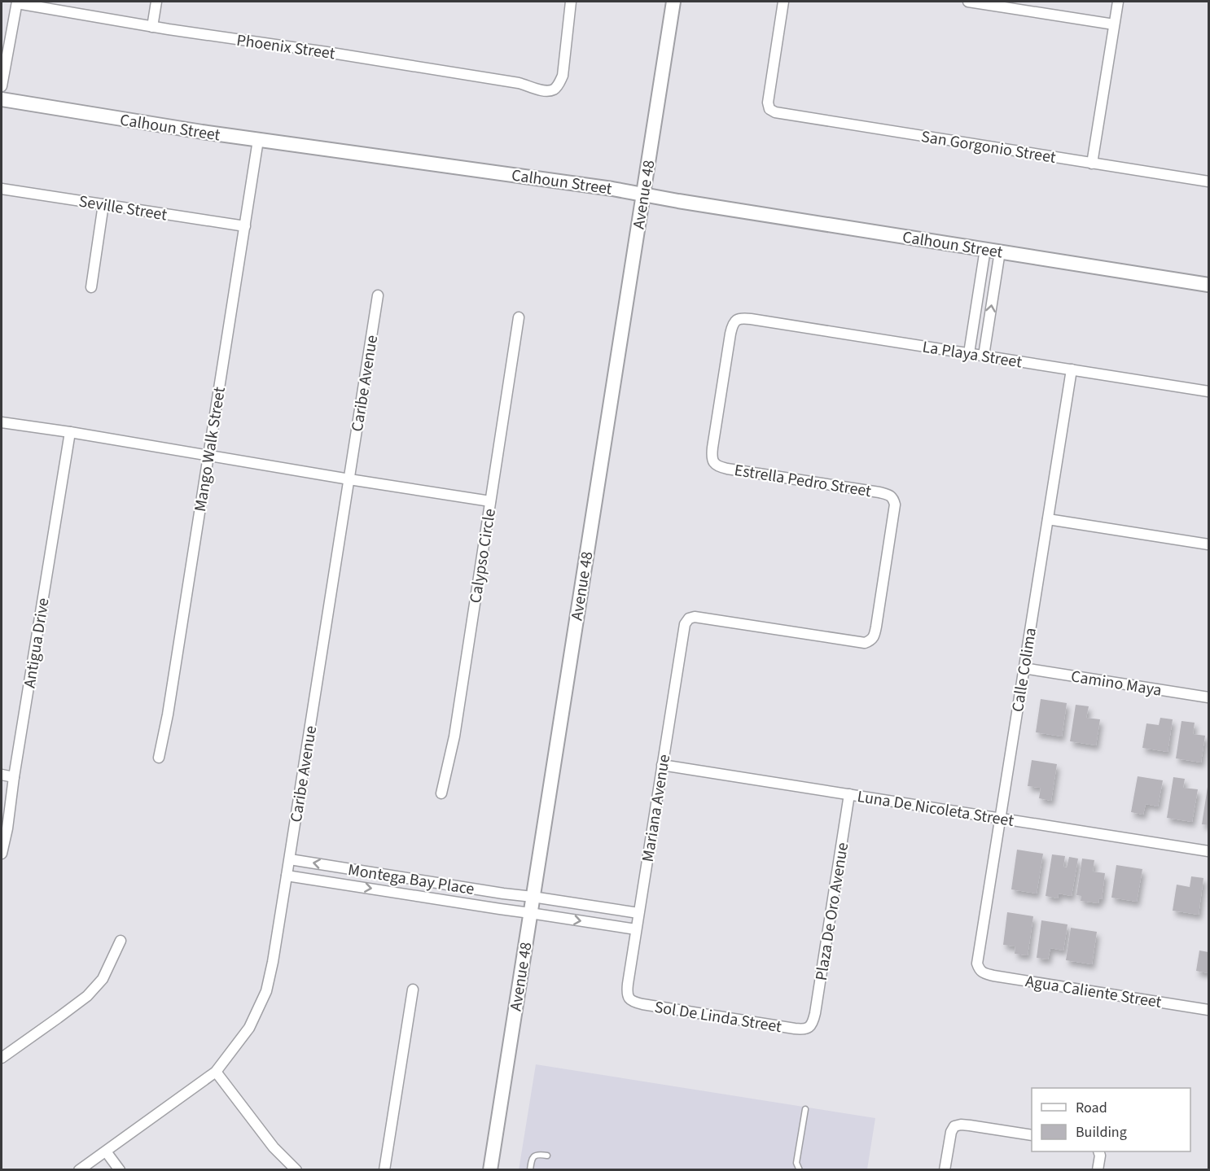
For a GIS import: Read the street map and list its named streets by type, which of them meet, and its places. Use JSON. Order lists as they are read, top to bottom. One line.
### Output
{"streets":{"street":["Phoenix Street","Calhoun Street","San Gorgonio Street","Avenue 48","Seville Street","La Playa Street","Caribe Avenue","Mango Walk Street","Estrella Pedro Street","Calypso Circle","Antigua Drive","Calle Colima","Camino Maya","Mariana Avenue","Luna De Nicoleta Street","Montega Bay Place","Plaza De Oro Avenue","Agua Caliente Street","Sol De Linda Street"]},"crossings":[["Calhoun Street","Avenue 48"],["Calhoun Street","Mango Walk Street"],["Avenue 48","Montega Bay Place"],["Seville Street","Mango Walk Street"],["La Playa Street","Estrella Pedro Street"],["La Playa Street","Calle Colima"],["Caribe Avenue","Montega Bay Place"],["Estrella Pedro Street","Mariana Avenue"],["Calle Colima","Camino Maya"],["Calle Colima","Luna De Nicoleta Street"],["Calle Colima","Agua Caliente Street"],["Mariana Avenue","Luna De Nicoleta Street"],["Mariana Avenue","Montega Bay Place"],["Mariana Avenue","Sol De Linda Street"],["Luna De Nicoleta Street","Plaza De Oro Avenue"],["Plaza De Oro Avenue","Sol De Linda Street"]],"legend":["Road","Building"]}
